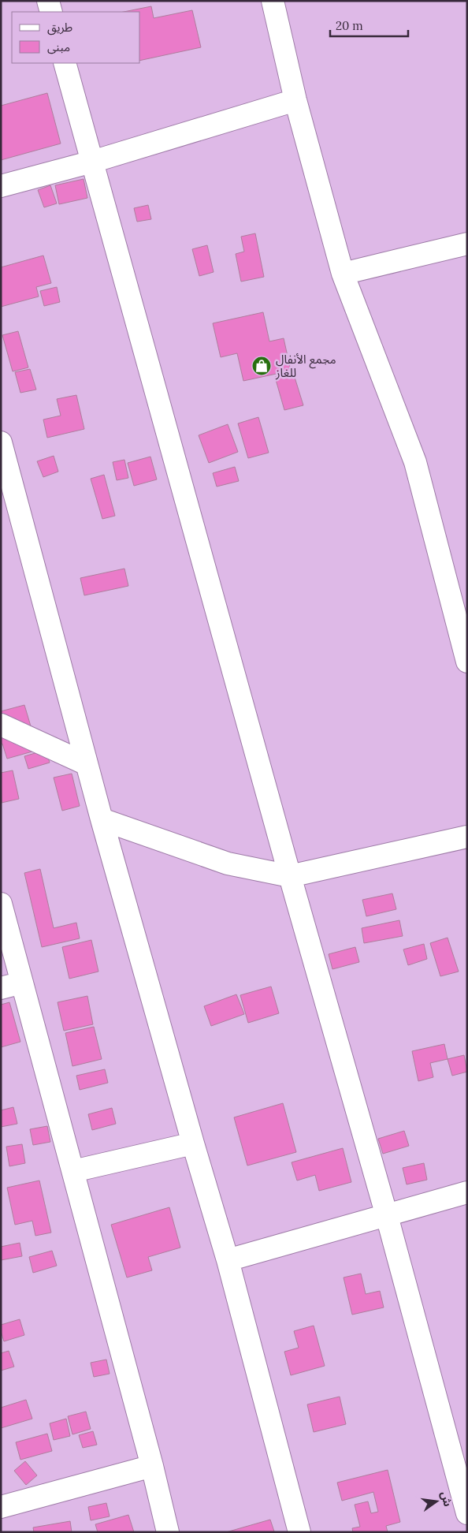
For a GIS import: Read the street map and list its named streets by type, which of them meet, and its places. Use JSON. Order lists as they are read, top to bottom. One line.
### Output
{"places":{"shop":["مجمع الأنفال للغاز"]},"legend":["طريق","مبنى"],"scale_bar":"20 m","north":"right"}
